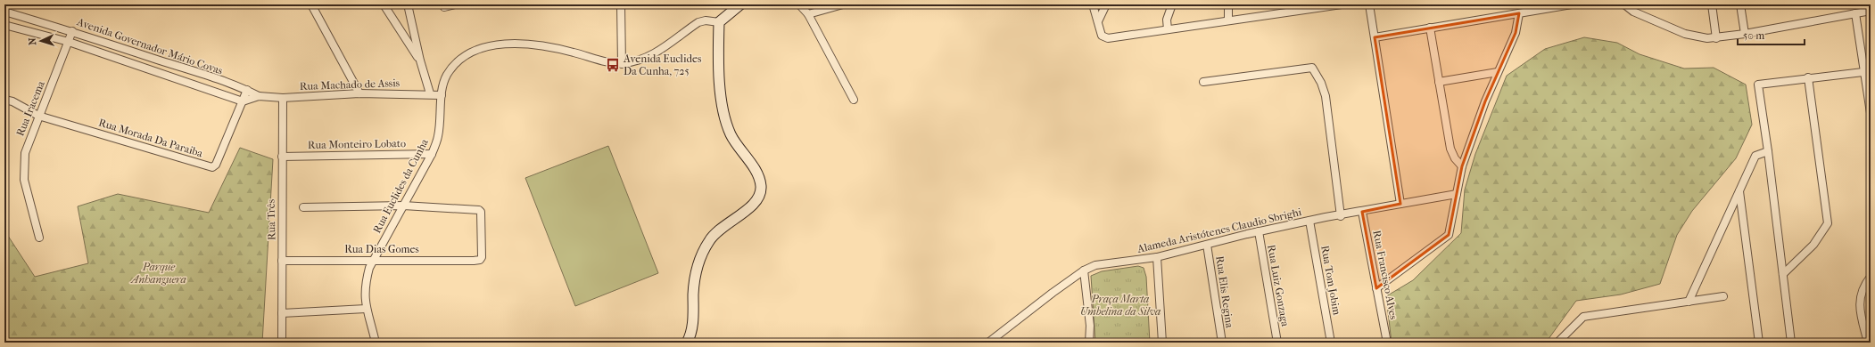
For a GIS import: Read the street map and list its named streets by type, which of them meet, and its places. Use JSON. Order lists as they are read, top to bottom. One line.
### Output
{"streets":{"street":["Avenida Governador Mário Covas","Rua Machado de Assis","Rua Iracema","Rua Morada Da Paraiba","Rua Monteiro Lobato","Rua Euclides da Cunha","Rua Três","Alameda Aristótenes Claudio Sbrighi","Rua Dias Gomes","Rua Francisco Alves","Rua Tom Jobim","Rua Luiz Gonzaga","Rua Elis Regina"]},"crossings":[["Avenida Governador Mário Covas","Rua Machado de Assis"],["Avenida Governador Mário Covas","Rua Iracema"],["Avenida Governador Mário Covas","Rua Morada Da Paraiba"],["Rua Machado de Assis","Rua Morada Da Paraiba"],["Rua Machado de Assis","Rua Euclides da Cunha"],["Rua Machado de Assis","Rua Três"],["Rua Iracema","Rua Morada Da Paraiba"],["Rua Monteiro Lobato","Rua Euclides da Cunha"],["Rua Monteiro Lobato","Rua Três"],["Rua Euclides da Cunha","Rua Dias Gomes"],["Rua Três","Rua Dias Gomes"],["Alameda Aristótenes Claudio Sbrighi","Rua Francisco Alves"],["Alameda Aristótenes Claudio Sbrighi","Rua Tom Jobim"],["Alameda Aristótenes Claudio Sbrighi","Rua Luiz Gonzaga"],["Alameda Aristótenes Claudio Sbrighi","Rua Elis Regina"]],"parks":["Parque Anhanguera","Praça Marta Umbelina da Silva"],"places":{"bus stop":["Avenida Euclides Da Cunha, 725"]},"scale_bar":"50 m","north":"left"}
